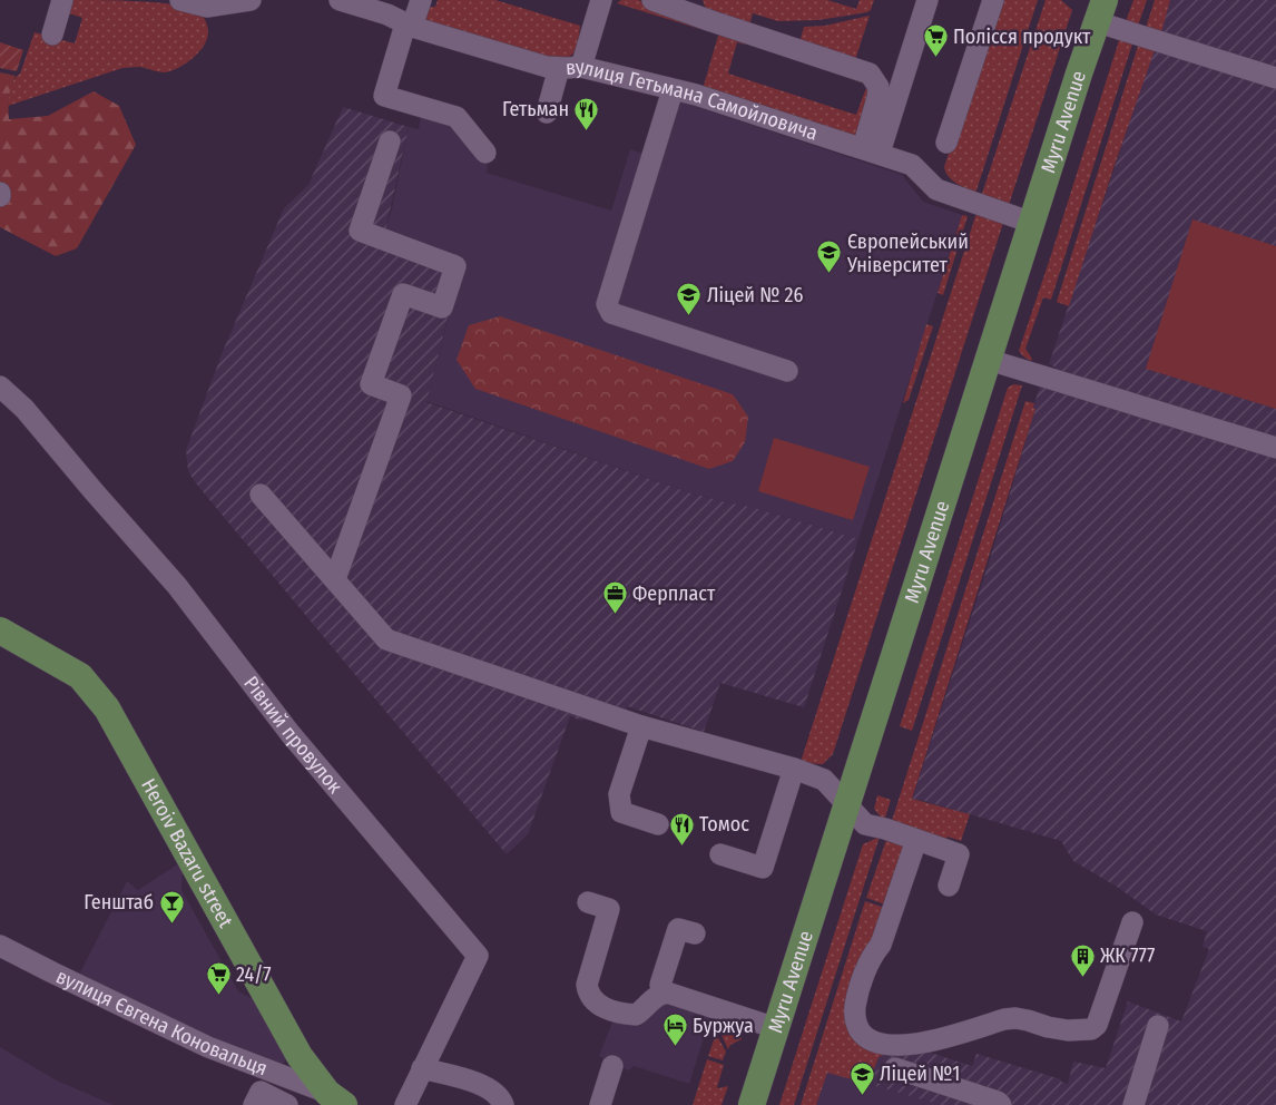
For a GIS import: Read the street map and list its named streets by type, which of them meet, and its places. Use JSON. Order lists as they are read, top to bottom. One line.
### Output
{"streets":{"main road":["Myru Avenue","Heroiv Bazaru street"],"street":["вулиця Гетьмана Самойловича","Рівний провулок","вулиця Євгена Коновальця"]},"crossings":[["вулиця Гетьмана Самойловича","Myru Avenue"],["Heroiv Bazaru street","вулиця Євгена Коновальця"]],"places":{"supermarket":["Полісся продукт","24/7"],"restaurant":["Гетьман","Томос"],"school or university":["Європейський Університет","Ліцей № 26","Ліцей №1"],"office":["Ферпласт"],"bar":["Генштаб"],"building":["ЖК 777"],"hotel":["Буржуа"]}}
